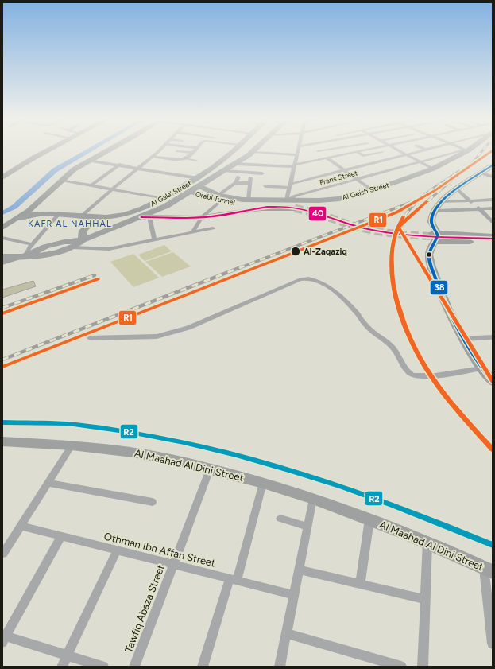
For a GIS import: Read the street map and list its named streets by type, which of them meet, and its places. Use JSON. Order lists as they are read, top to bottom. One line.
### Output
{"streets":{"highway":["Al Gala' Street"],"main road":["Al Geish Street","Orabi Tunnel","Al Maahad Al Dini Street"],"street":["Frans Street","Othman Ibn Affan Street","Tawfiq Abaza Street"]},"crossings":[["Frans Street","Al Geish Street"],["Al Geish Street","Orabi Tunnel"],["Al Gala' Street","Orabi Tunnel"],["Al Maahad Al Dini Street","Tawfiq Abaza Street"],["Othman Ibn Affan Street","Tawfiq Abaza Street"]],"districts":["KAFR AL NAHHAL"],"places":["Al-Zaqaziq"],"lines":["transit line R1","transit line 38","transit line 40","transit line R2"]}
